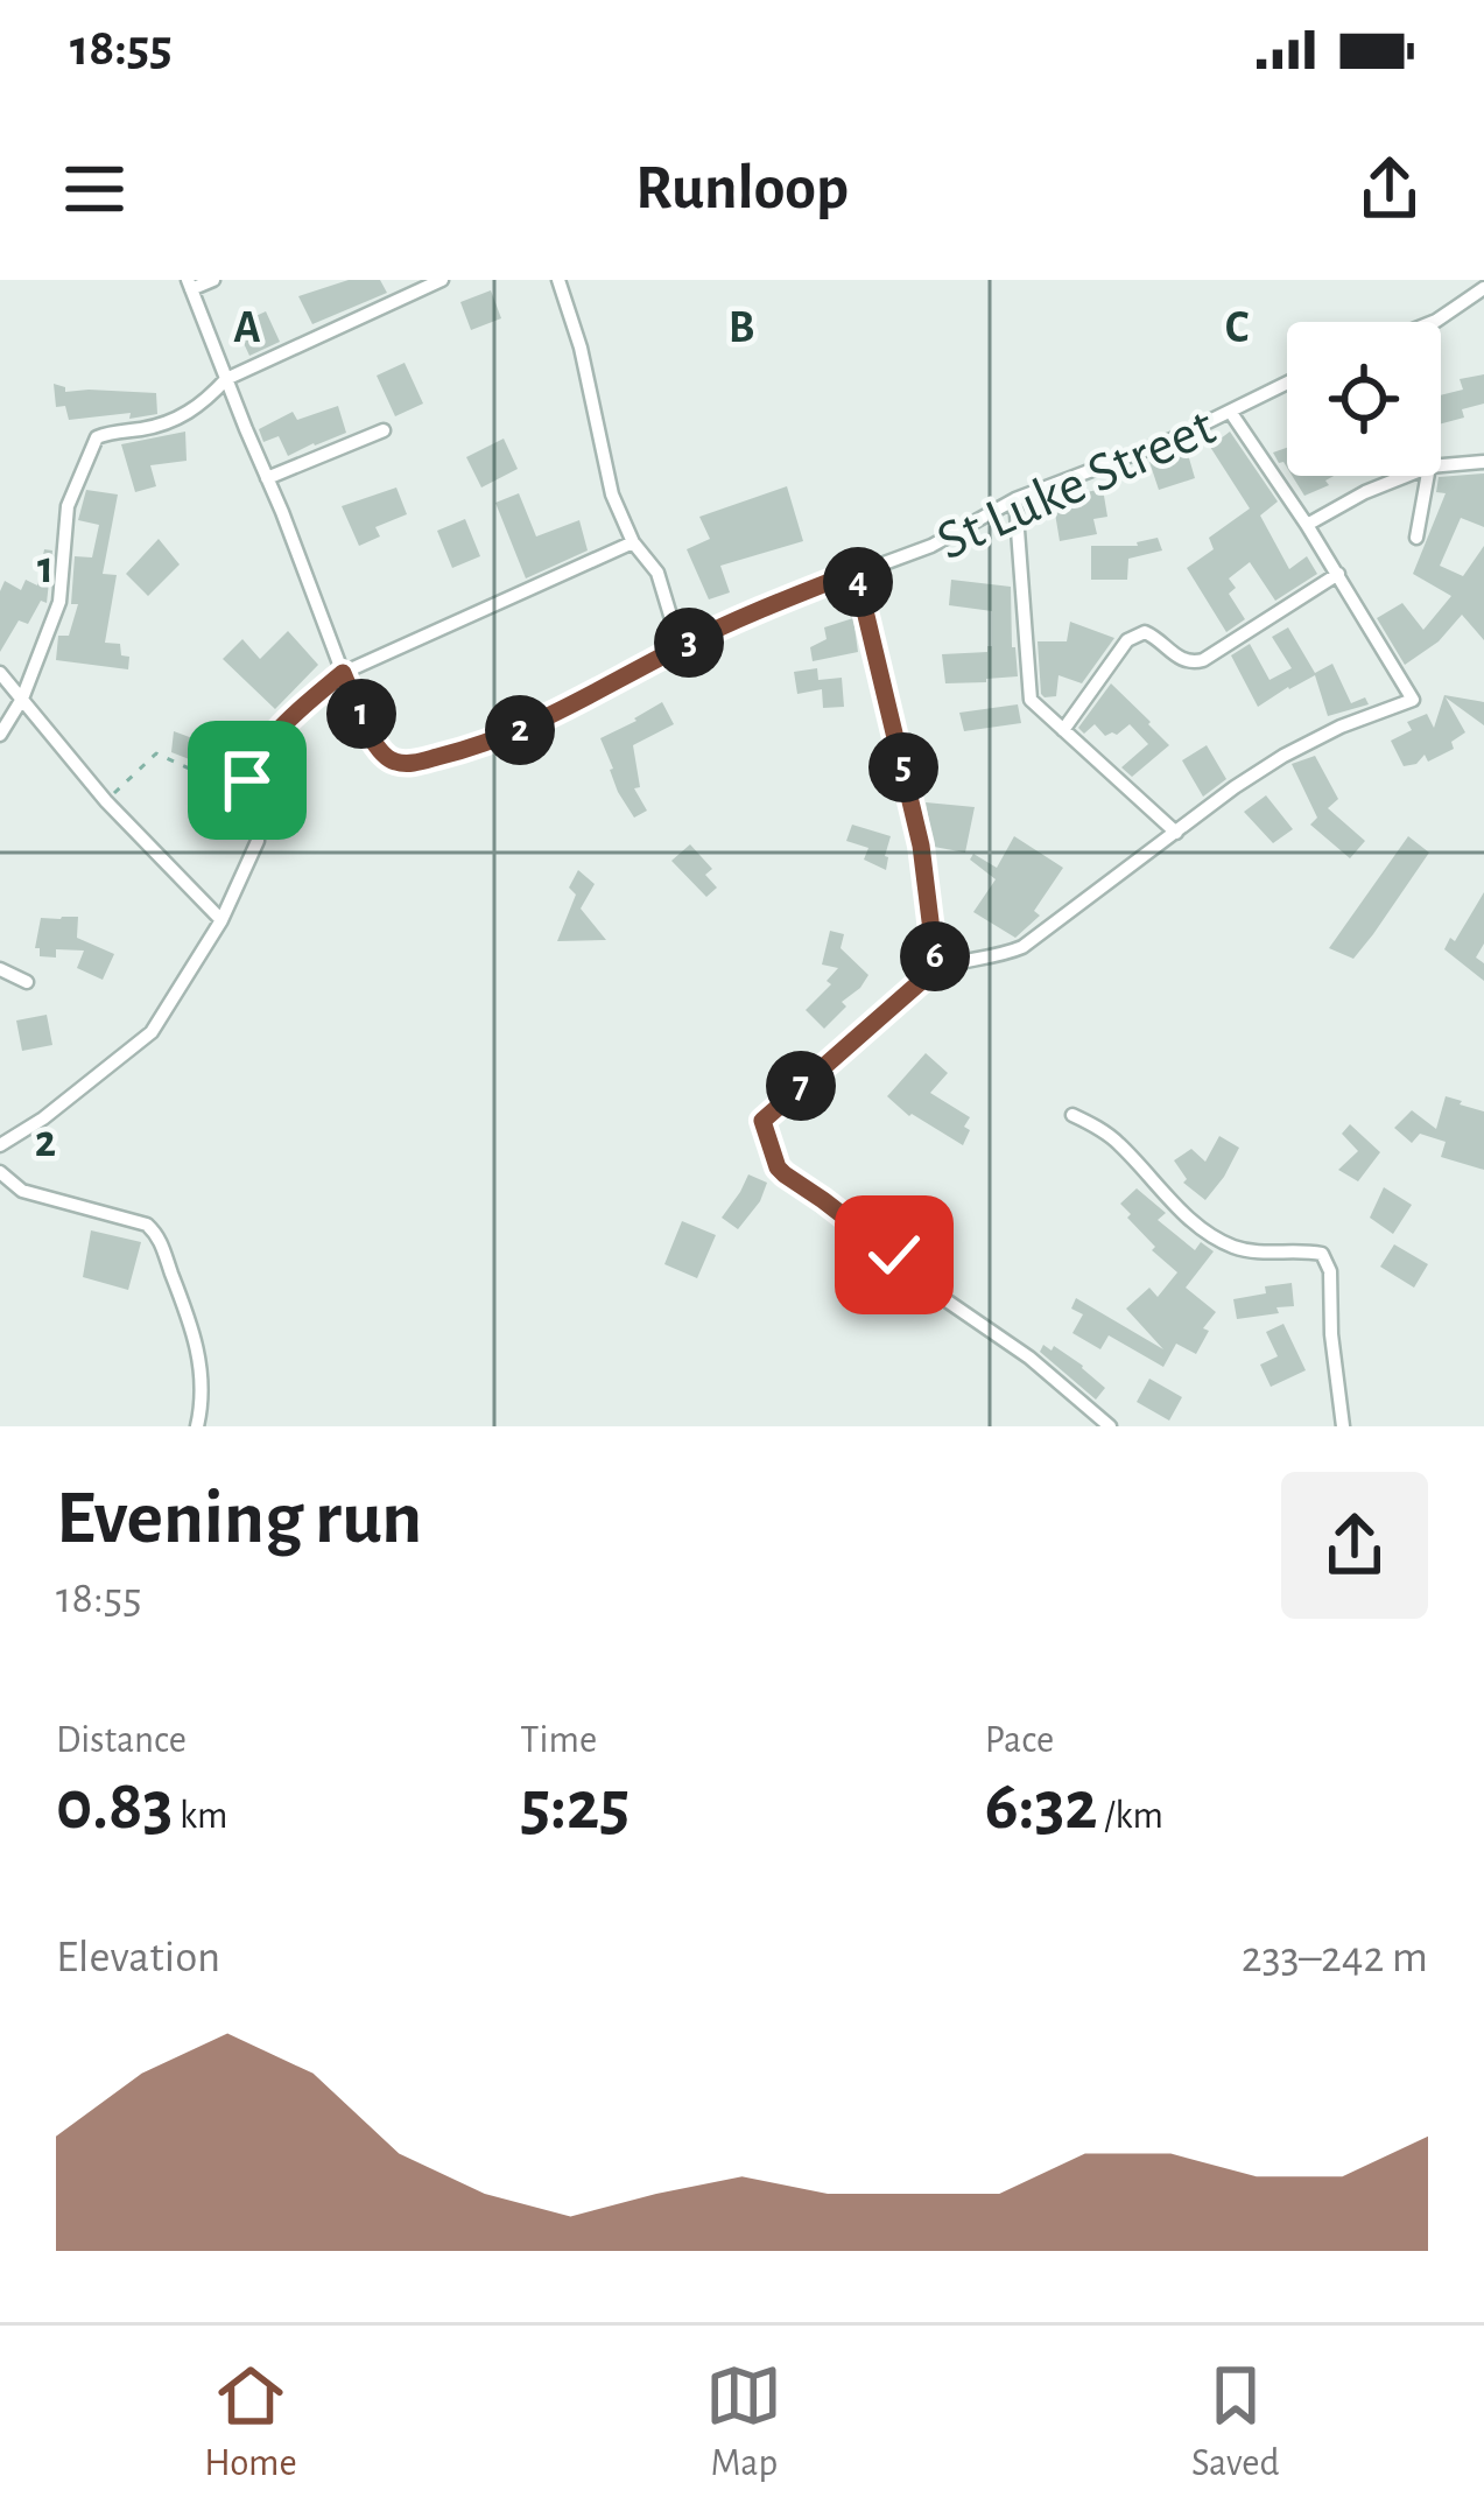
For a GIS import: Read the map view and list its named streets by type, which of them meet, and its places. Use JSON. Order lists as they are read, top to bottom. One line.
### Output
{"streets":{"street":["St Luke Street"]},"page":{"status":"18:55","header":"Runloop","pins":["4","3","1","2","5","6","7"],"heading":["Evening run","18:55"],"stats":[["Distance","0.83 km"],["Time","5:25"],["Pace","6:32 /km"]],"chart":["Elevation","233–242 m"],"tabs":["Home","Map","Saved"]},"grid":{"columns":["A","B","C"],"rows":["1","2"]}}
